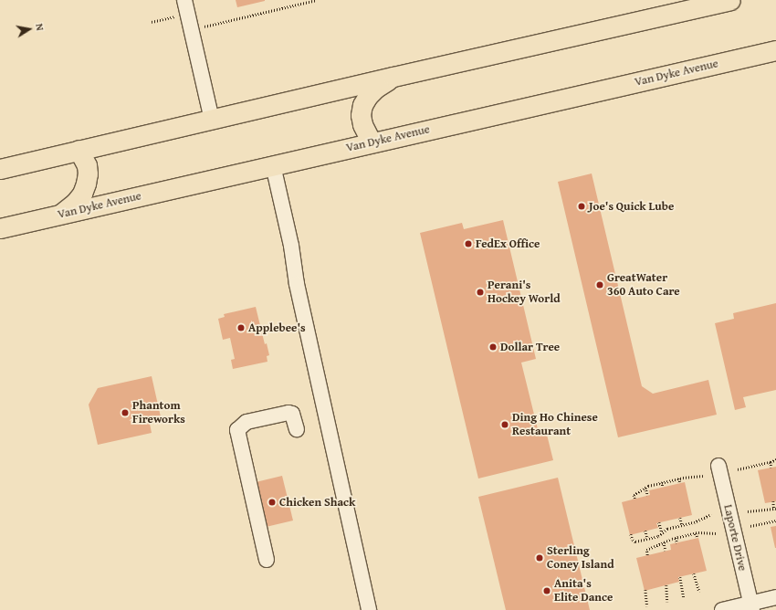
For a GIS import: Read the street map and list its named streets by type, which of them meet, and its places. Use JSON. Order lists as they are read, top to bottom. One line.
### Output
{"streets":{"main road":["Van Dyke Avenue"],"street":["Laporte Drive"]},"places":["Joe's Quick Lube","FedEx Office","GreatWater 360 Auto Care","Perani's Hockey World","Applebee's","Dollar Tree","Phantom Fireworks","Ding Ho Chinese Restaurant","Chicken Shack","Sterling Coney Island","Anita's Elite Dance"],"north":"right"}
